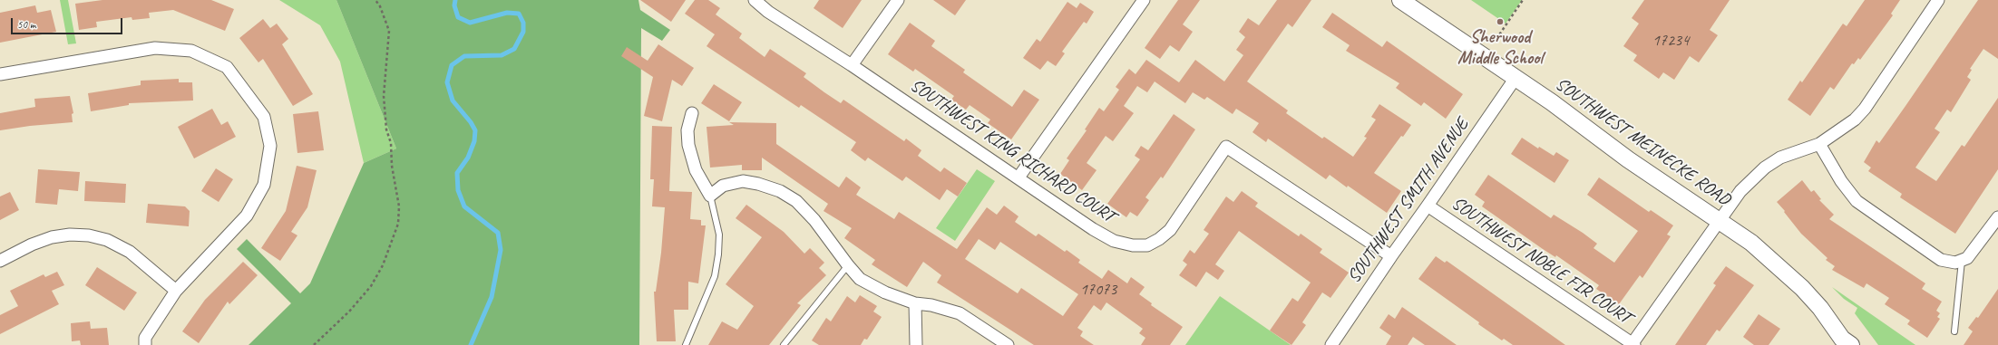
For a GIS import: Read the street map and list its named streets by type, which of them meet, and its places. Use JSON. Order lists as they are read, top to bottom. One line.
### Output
{"streets":{"main road":["SOUTHWEST MEINECKE ROAD"],"street":["SOUTHWEST KING RICHARD COURT","SOUTHWEST SMITH AVENUE","SOUTHWEST NOBLE FIR COURT"]},"crossings":[["SOUTHWEST MEINECKE ROAD","SOUTHWEST SMITH AVENUE"],["SOUTHWEST KING RICHARD COURT","SOUTHWEST SMITH AVENUE"],["SOUTHWEST SMITH AVENUE","SOUTHWEST NOBLE FIR COURT"]],"places":["Sherwood Middle School"],"house_numbers":["17234","17073"],"scale_bar":"50 m"}
